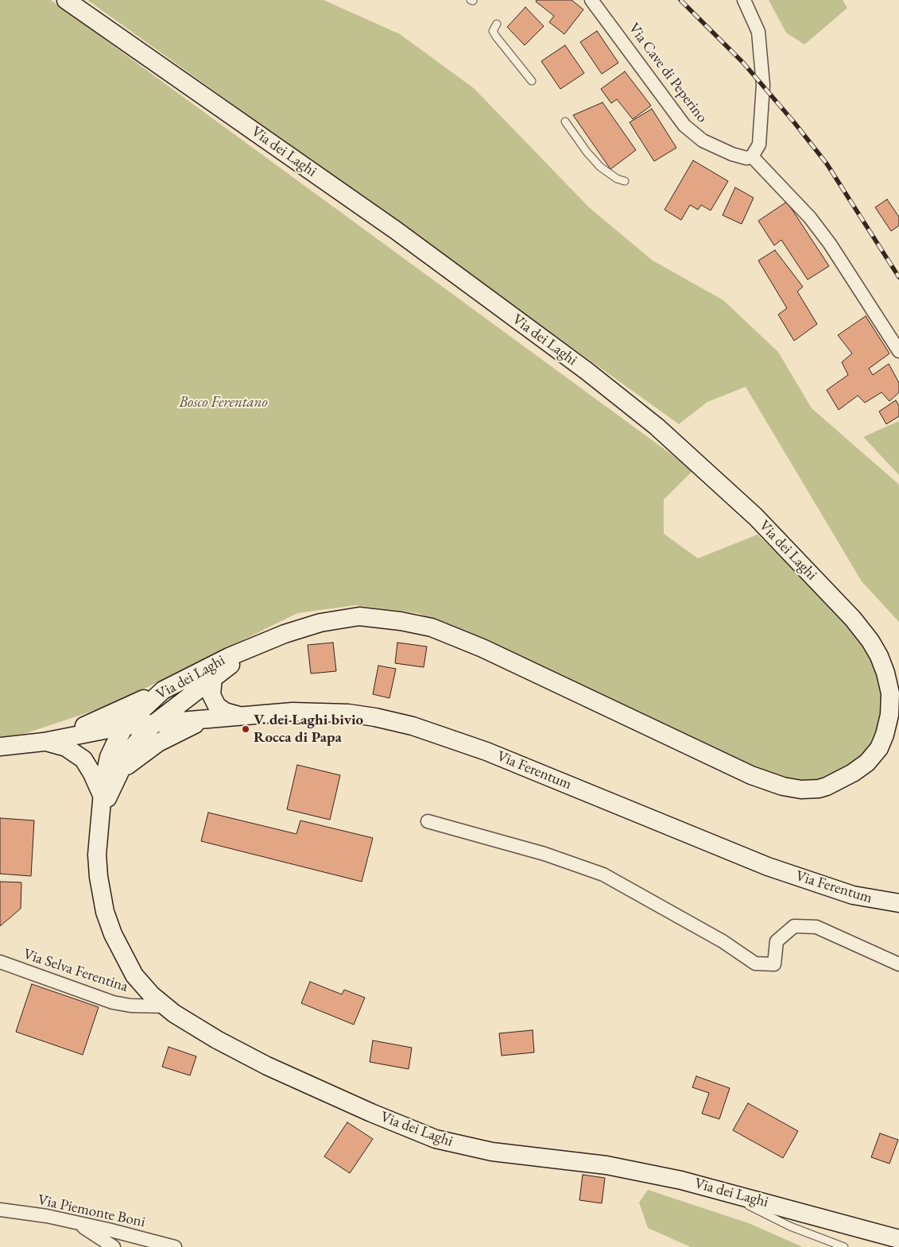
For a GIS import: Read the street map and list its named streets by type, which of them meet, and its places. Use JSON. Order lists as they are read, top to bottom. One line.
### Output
{"streets":{"main road":["Via dei Laghi","Via Ferentum"],"street":["Via Cave di Peperino","Via Selva Ferentina","Via Piemonte Boni"]},"crossings":[["Via dei Laghi","Via Ferentum"],["Via dei Laghi","Via Selva Ferentina"]],"parks":["Bosco Ferentano"],"places":["V. dei Laghi bivio Rocca di Papa"]}
